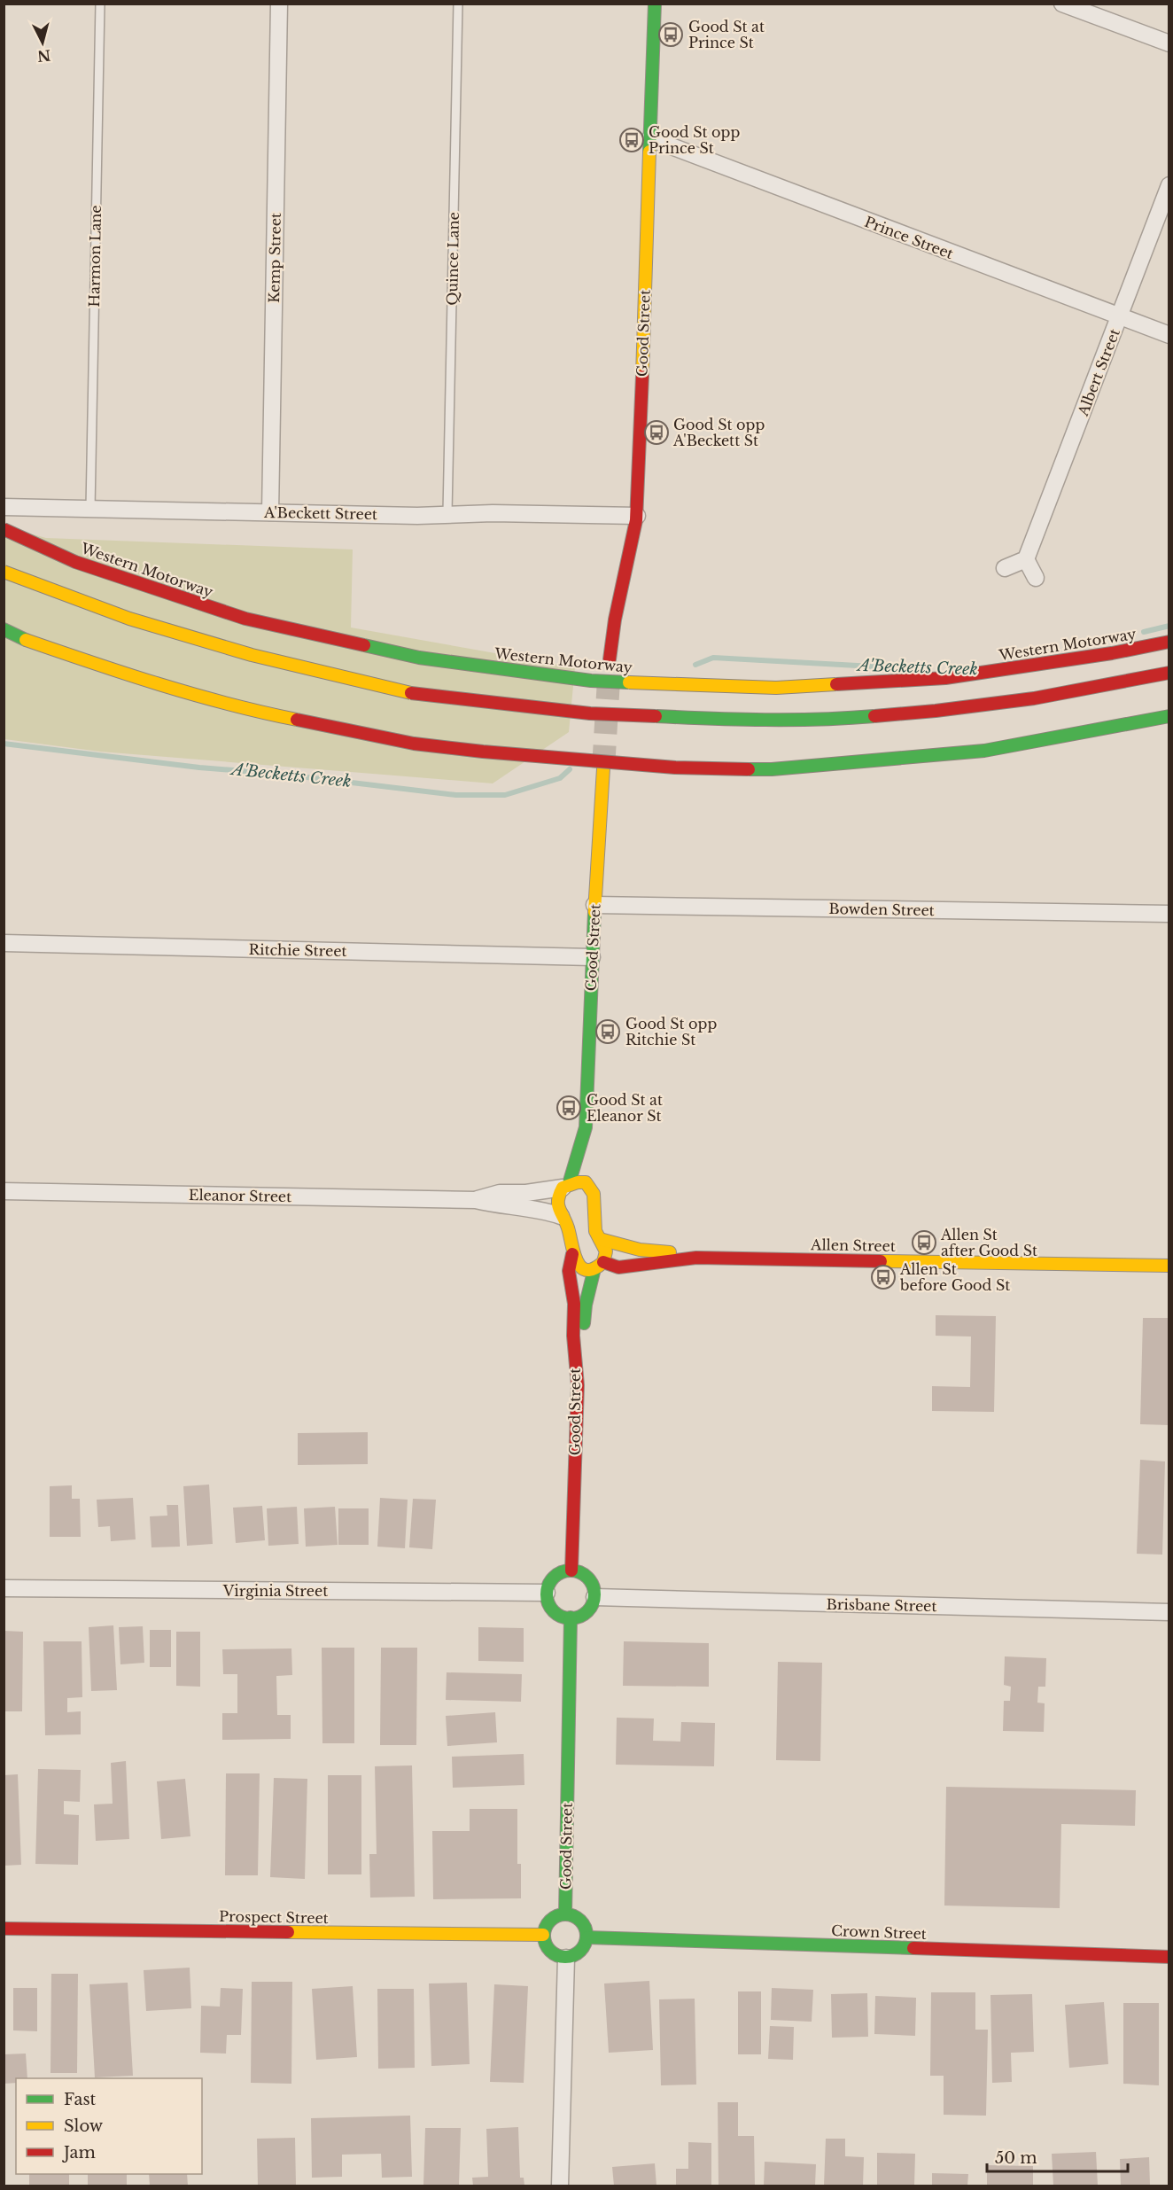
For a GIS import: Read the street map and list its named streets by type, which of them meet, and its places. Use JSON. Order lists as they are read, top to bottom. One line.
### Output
{"streets":{"main road":["Good Street","Western Motorway","Allen Street","Prospect Street","Crown Street"],"street":["Prince Street","Kemp Street","Albert Street","A'Beckett Street","Bowden Street","Ritchie Street","Eleanor Street","Virginia Street","Brisbane Street"],"lane":["Harmon Lane","Quince Lane"]},"crossings":[["Prince Street","Good Street"],["Prince Street","Albert Street"],["Harmon Lane","A'Beckett Street"],["Kemp Street","A'Beckett Street"],["Quince Lane","A'Beckett Street"],["Good Street","A'Beckett Street"],["Good Street","Bowden Street"],["Good Street","Ritchie Street"],["Good Street","Eleanor Street"],["Good Street","Virginia Street"],["Good Street","Brisbane Street"],["Good Street","Prospect Street"],["Good Street","Crown Street"],["Virginia Street","Brisbane Street"],["Prospect Street","Crown Street"]],"water":["A'Becketts Creek"],"places":{"bus stop":["Good St at Prince St","Good St opp Prince St","Good St opp A'Beckett St","Good St opp Ritchie St","Good St at Eleanor St","Allen St after Good St","Allen St before Good St"]},"legend":["Fast","Slow","Jam"],"scale_bar":"50 m","north":"bottom"}
